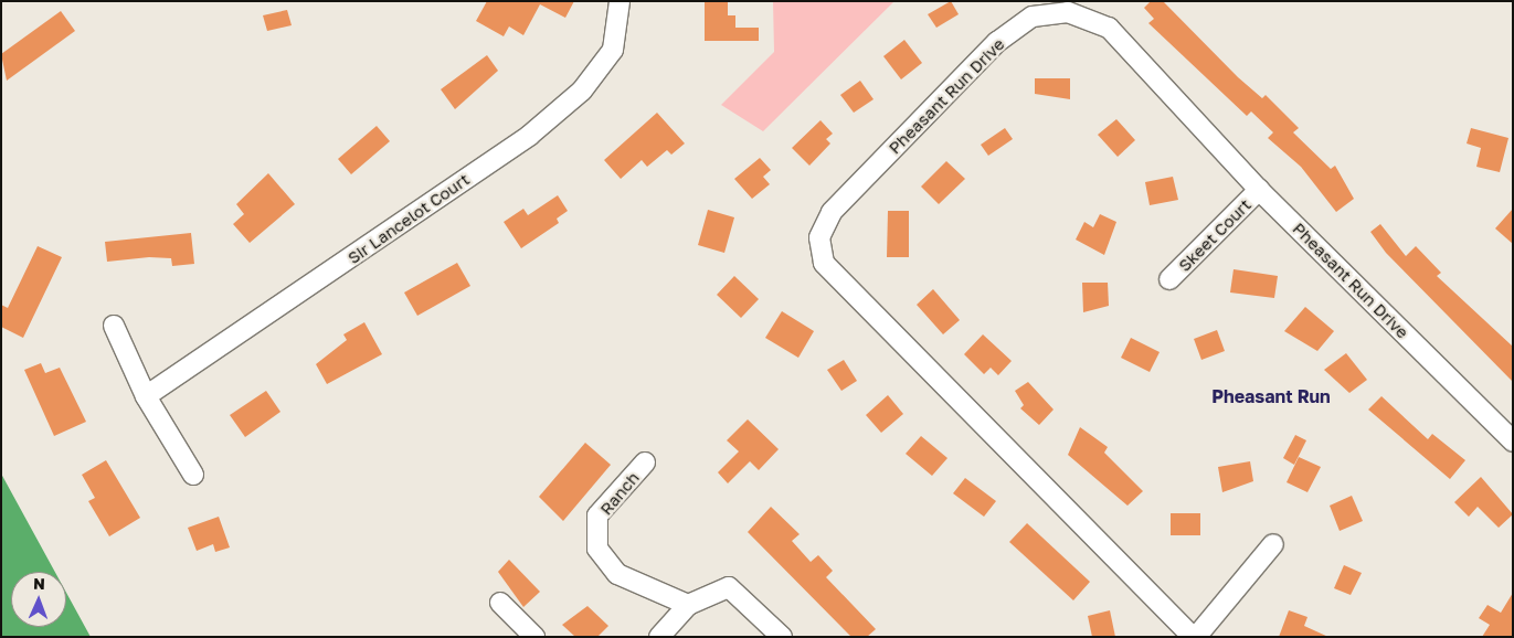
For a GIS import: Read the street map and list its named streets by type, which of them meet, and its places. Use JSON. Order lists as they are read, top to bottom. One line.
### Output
{"streets":{"street":["Pheasant Run Drive","Sir Lancelot Court","Skeet Court","Ranch"]},"crossings":[["Pheasant Run Drive","Skeet Court"]],"districts":["Pheasant Run"],"north":"top"}
